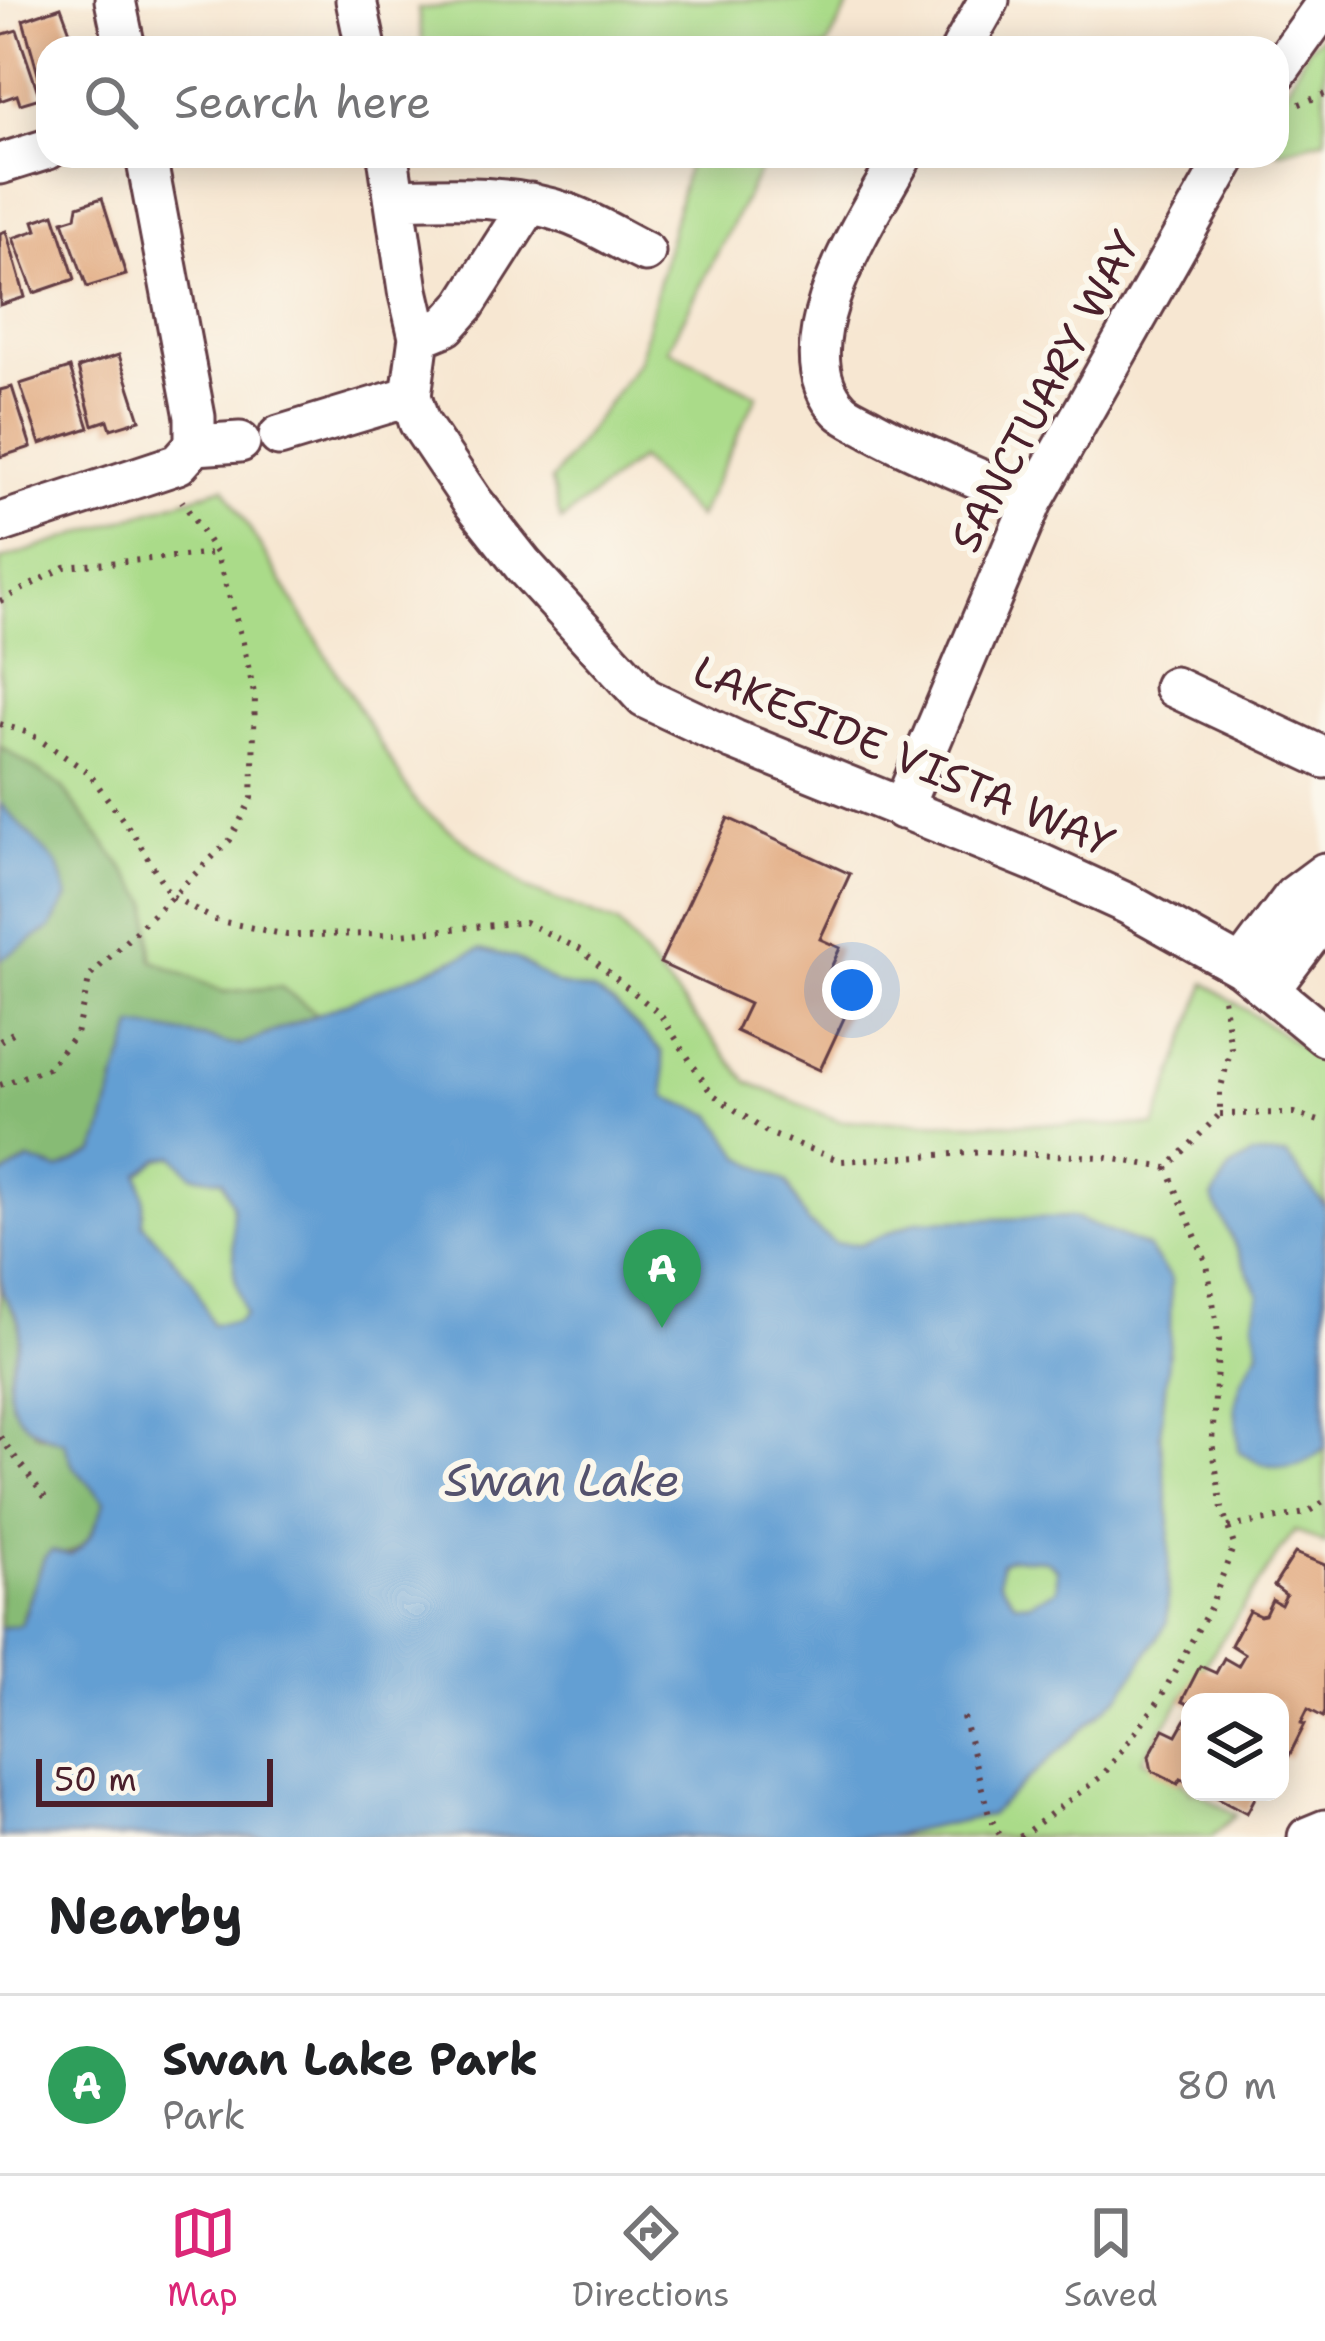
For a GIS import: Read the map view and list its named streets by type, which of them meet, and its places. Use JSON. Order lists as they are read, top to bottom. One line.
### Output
{"streets":{"street":["SANCTUARY WAY","LAKESIDE VISTA WAY"]},"crossings":[["SANCTUARY WAY","LAKESIDE VISTA WAY"]],"water":["Swan Lake"],"scale_bar":"50 m","page":{"search":"Search here","pins":"A","scale":"50 m","heading":"Nearby","list":[{"mark":"A","name":"Swan Lake Park","note":"Park","value":"80 m"}],"nav":["Map","Directions","Saved"]}}
